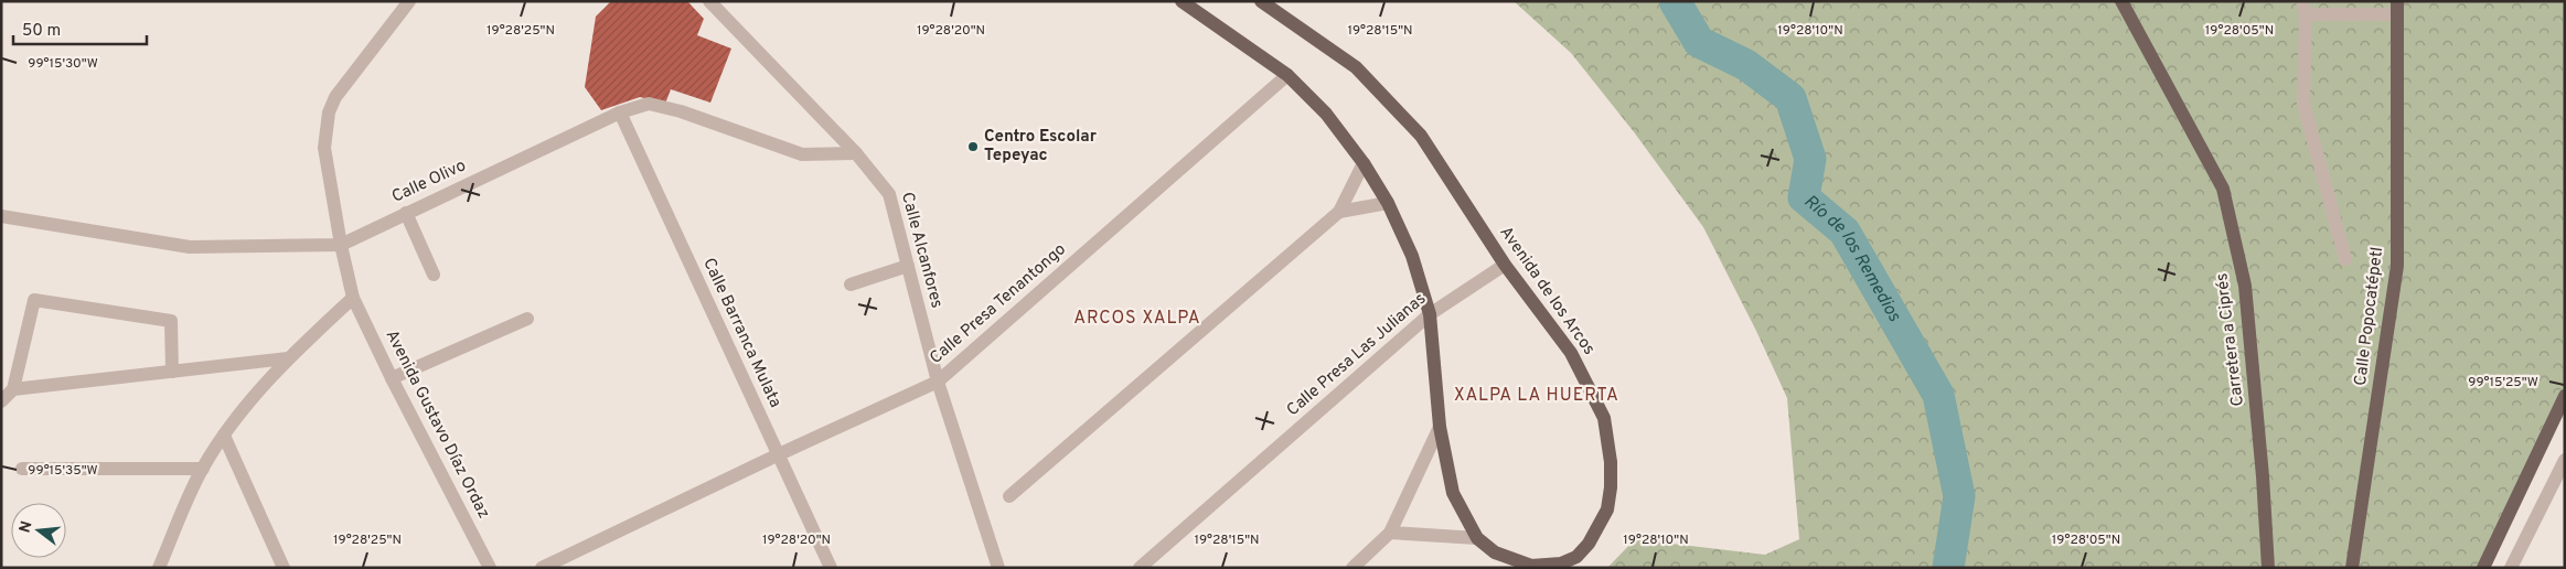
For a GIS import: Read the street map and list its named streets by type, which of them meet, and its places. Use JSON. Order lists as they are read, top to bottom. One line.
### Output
{"streets":{"main road":["Avenida de los Arcos","Calle Popocatépetl","Carretera a Ciprés"],"street":["Calle Olivo","Calle Alcanfores","Calle Presa Tenantongo","Calle Barranca Mulata","Calle Presa Las Julianas","Avenida Gustavo Díaz Ordaz"]},"crossings":[["Calle Olivo","Calle Alcanfores"],["Calle Olivo","Calle Barranca Mulata"],["Calle Olivo","Avenida Gustavo Díaz Ordaz"],["Calle Alcanfores","Calle Presa Tenantongo"],["Avenida de los Arcos","Calle Presa Tenantongo"],["Avenida de los Arcos","Calle Presa Las Julianas"],["Calle Presa Tenantongo","Calle Barranca Mulata"]],"districts":["ARCOS XALPA","XALPA LA HUERTA"],"water":["Río de los Remedios"],"places":["Centro Escolar Tepeyac"],"scale_bar":"50 m","north":"left","coordinates":["19°28'25\"N","19°28'20\"N","19°28'15\"N","19°28'10\"N","19°28'05\"N","99°15'30\"W","99°15'25\"W","99°15'35\"W"]}
